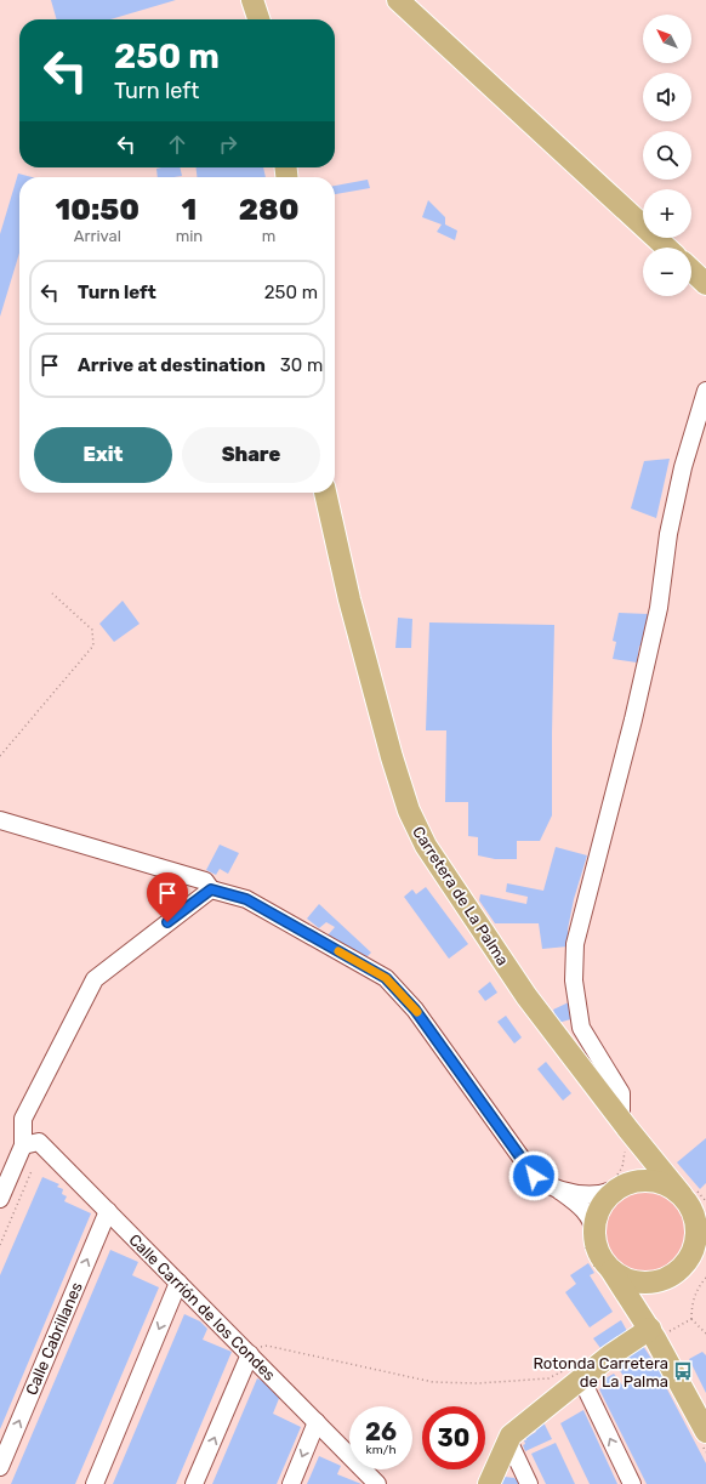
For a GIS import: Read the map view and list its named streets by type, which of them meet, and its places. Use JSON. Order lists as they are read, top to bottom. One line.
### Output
{"streets":{"main road":["Carretera de La Palma"],"street":["Calle Carrión de los Condes","Calle Cabrillanes"]},"crossings":[["Calle Carrión de los Condes","Calle Cabrillanes"]],"places":{"bus stop":["Rotonda Carretera de La Palma"]},"north":"top left","page":{"map_buttons":["+","−"],"turn":["250 m","Turn left"],"eta":["10:50","Arrival","1","min","280","m"],"list":[{"name":"Turn left","value":"250 m"},{"name":"Arrive at destination","value":"30 m"}],"buttons":["Exit","Share"],"speed":"26 km/h","limit":"30"}}
